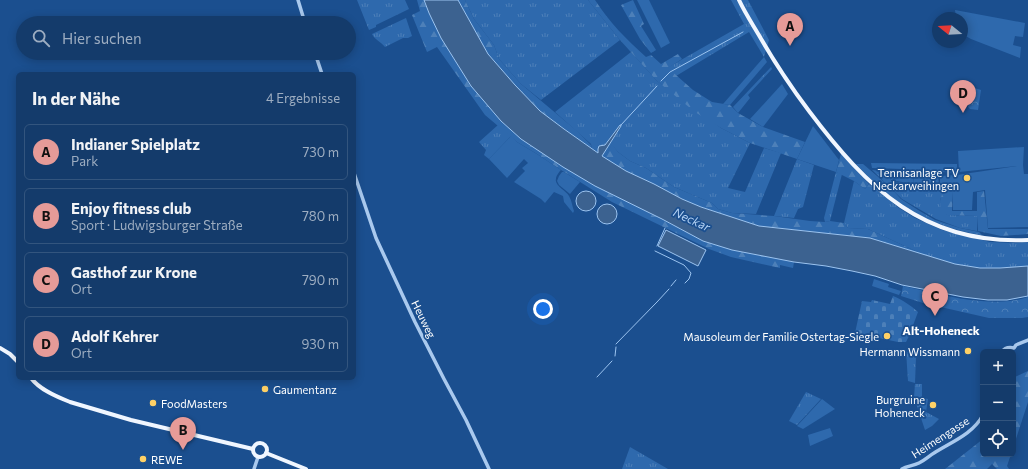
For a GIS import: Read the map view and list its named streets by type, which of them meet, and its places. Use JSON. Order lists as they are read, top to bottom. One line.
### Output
{"streets":{"street":["Heuweg","Heimengasse"]},"districts":["Alt-Hoheneck"],"water":["Neckar"],"places":["Tennisanlage TV Neckarweihingen","Mausoleum der Familie Ostertag-Siegle","Hermann Wissmann","Gaumentanz","FoodMasters","Burgruine Hoheneck","REWE"],"north":"left","page":{"pins":["A","D","C","B"],"search":"Hier suchen","heading":["In der Nähe","4 Ergebnisse"],"list":[{"mark":"A","name":"Indianer Spielplatz","note":"Park","value":"730 m"},{"mark":"B","name":"Enjoy fitness club","note":"Sport · Ludwigsburger Straße","value":"780 m"},{"mark":"C","name":"Gasthof zur Krone","note":"Ort","value":"790 m"},{"mark":"D","name":"Adolf Kehrer","note":"Ort","value":"930 m"}],"map_buttons":["+","−"]}}
